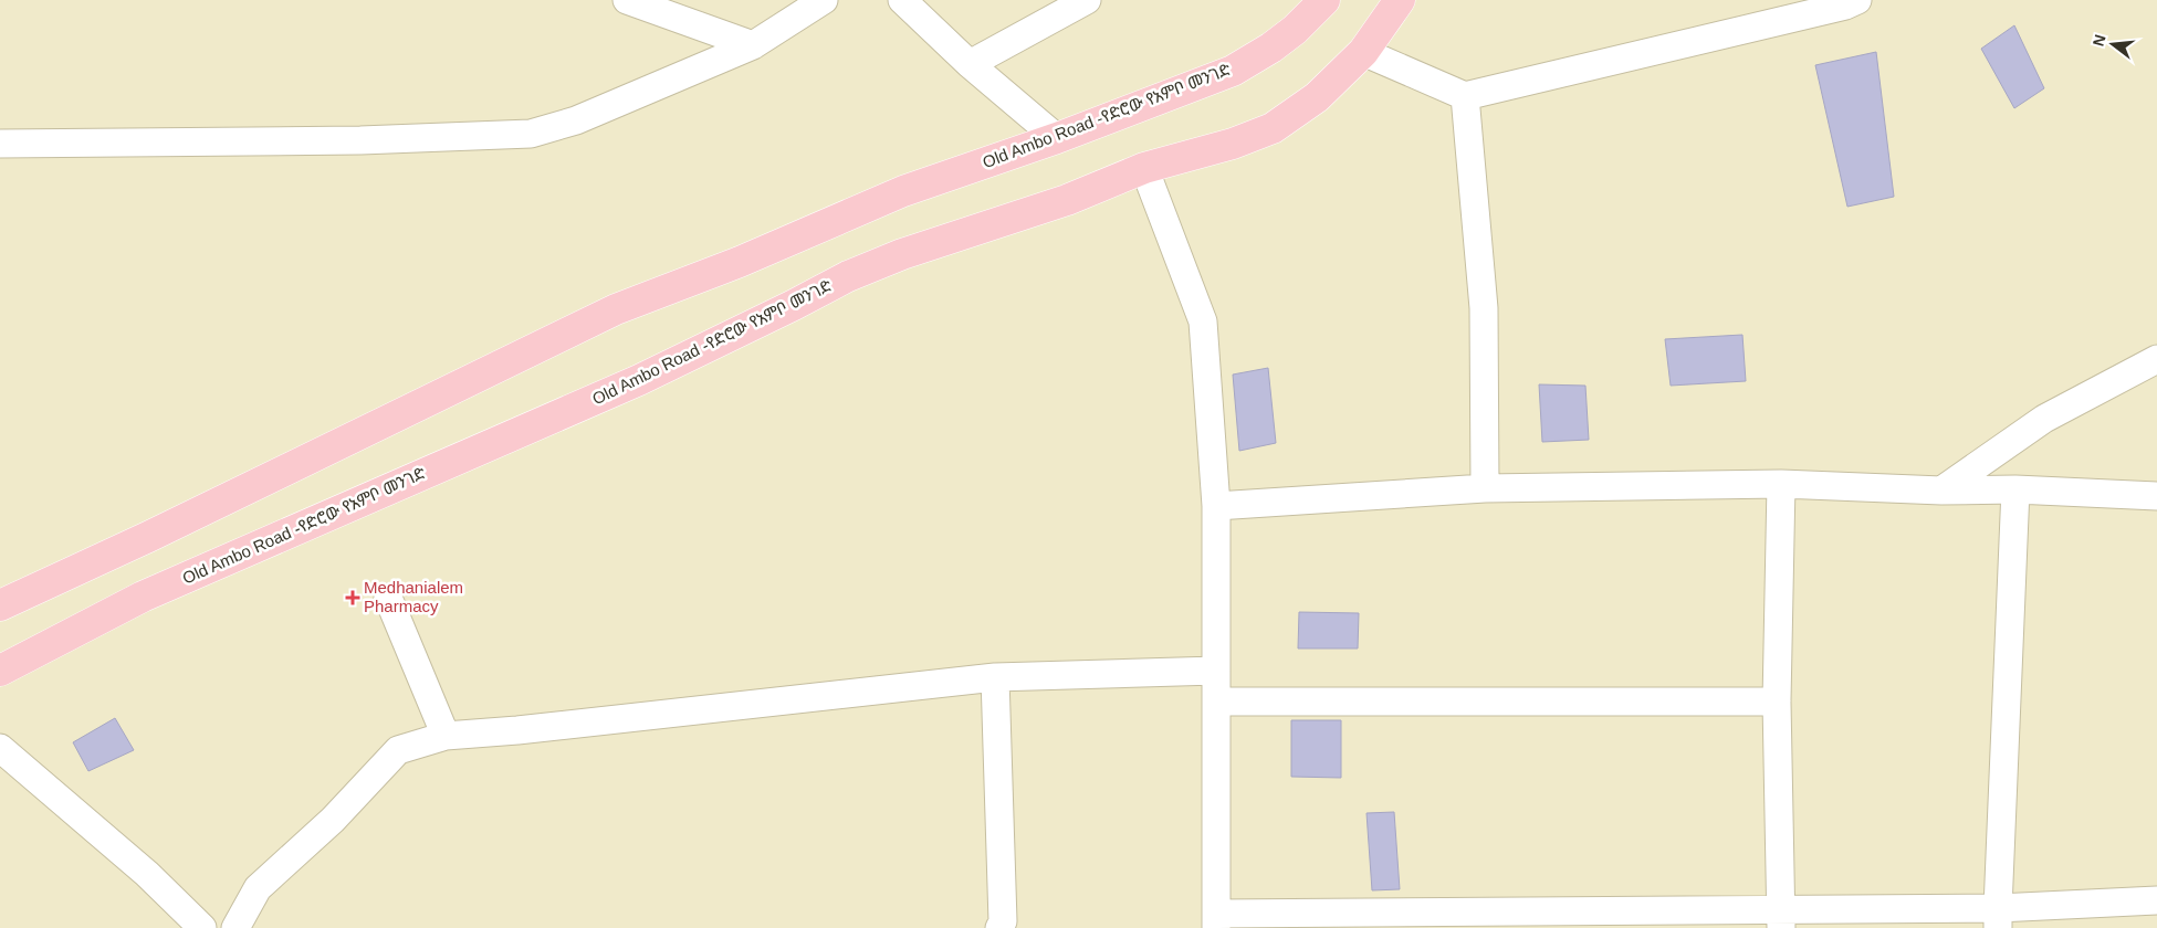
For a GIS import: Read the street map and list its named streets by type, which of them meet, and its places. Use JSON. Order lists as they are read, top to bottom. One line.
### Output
{"streets":{"main road":["Old Ambo Road -የድሮው የአምቦ መንገድ"]},"places":{"health":["Medhanialem Pharmacy"]},"north":"left"}
